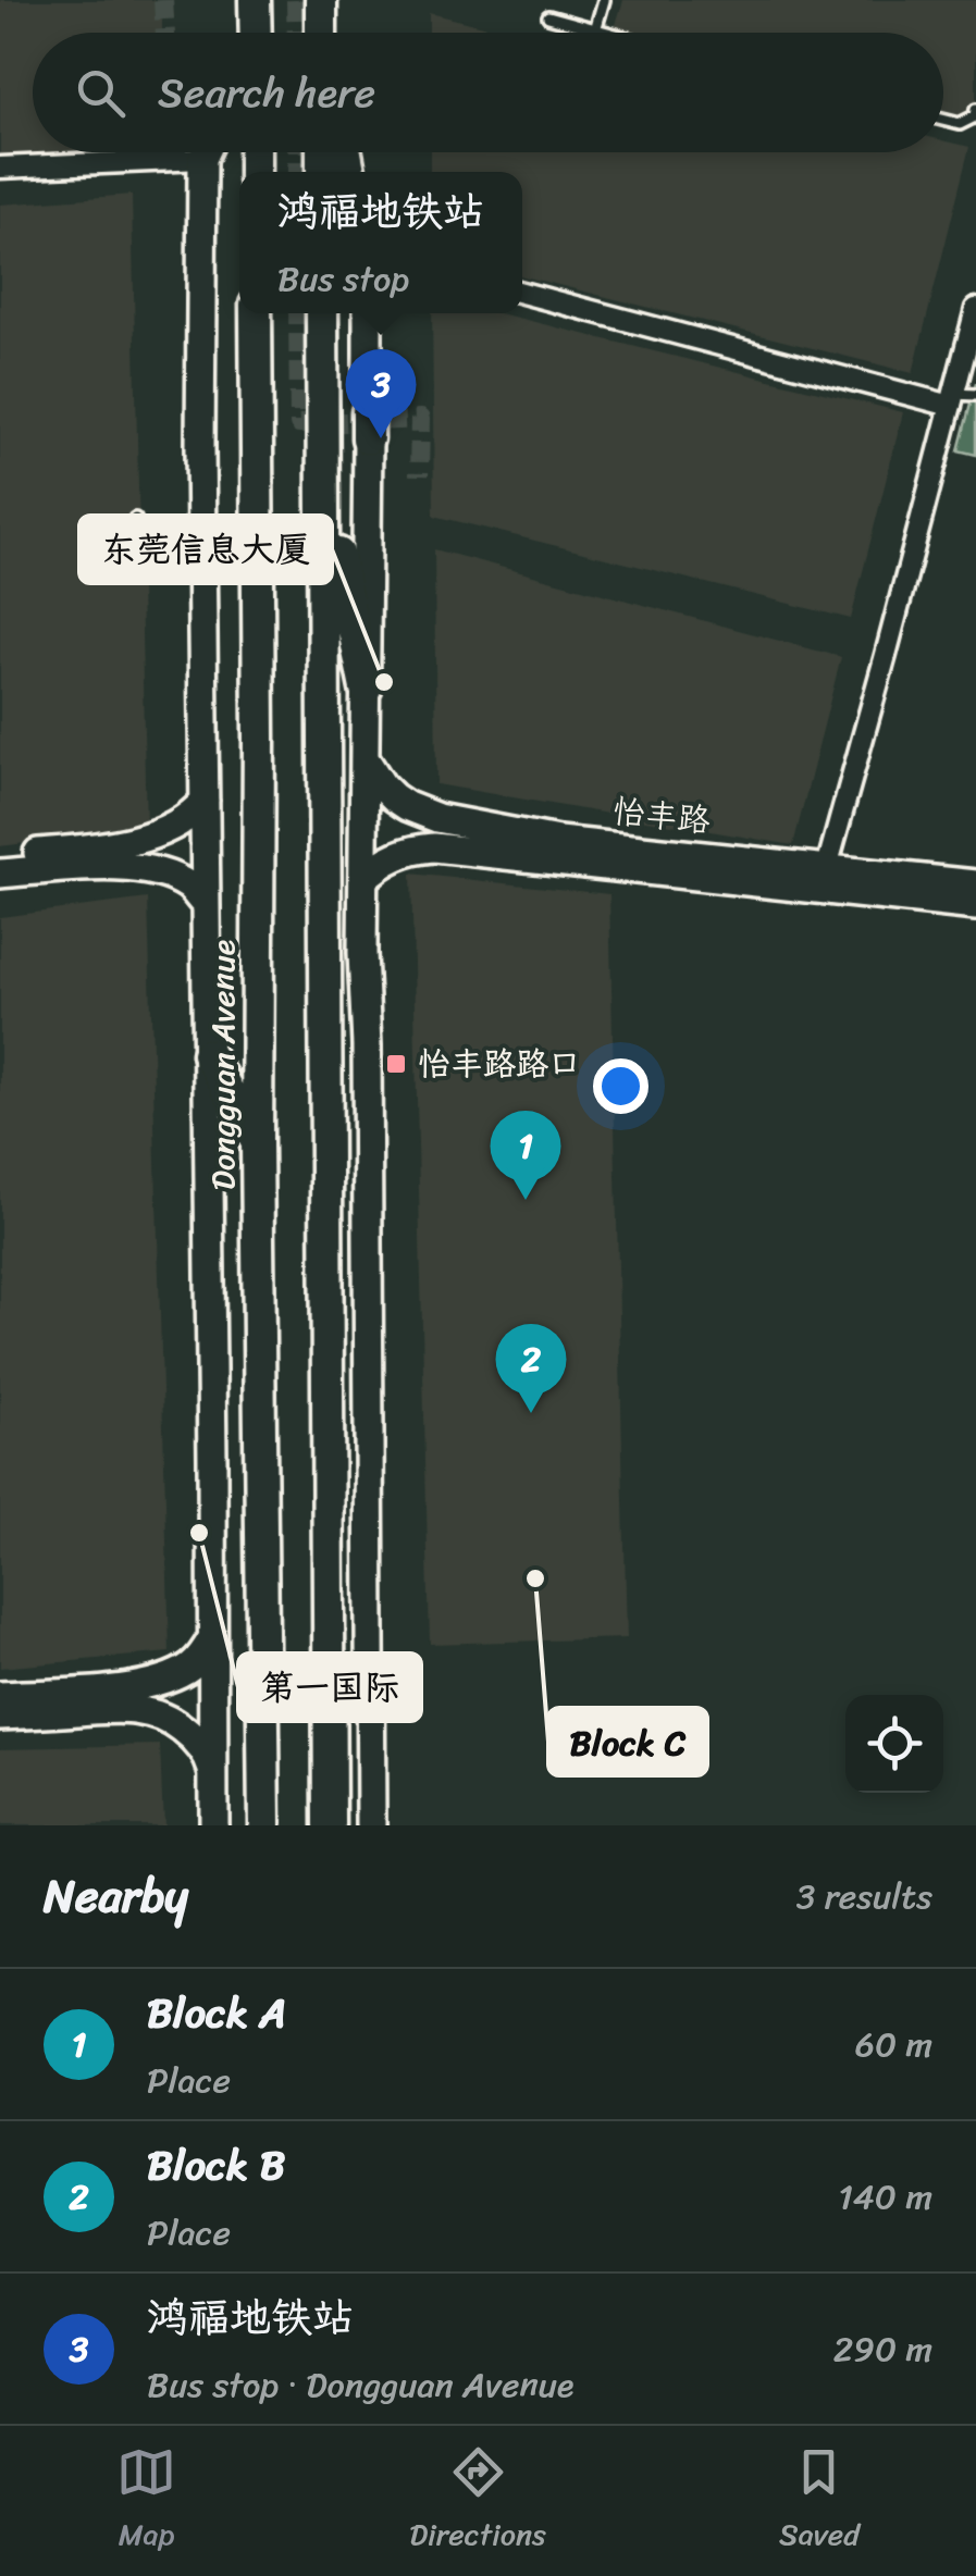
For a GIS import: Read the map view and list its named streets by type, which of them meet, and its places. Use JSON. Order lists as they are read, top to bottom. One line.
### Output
{"streets":{"main road":["怡丰路","Dongguan Avenue"]},"places":{"other":["东莞信息大厦","第一国际","Block C"],"transit":["怡丰路路口"]},"page":{"search":"Search here","popup":["鸿福地铁站","Bus stop"],"pins":["3","1","2"],"heading":["Nearby","3 results"],"list":[{"mark":"1","name":"Block A","note":"Place","value":"60 m"},{"mark":"2","name":"Block B","note":"Place","value":"140 m"},{"mark":"3","name":"鸿福地铁站","note":"Bus stop · Dongguan Avenue","value":"290 m"}],"nav":["Map","Directions","Saved"]}}
